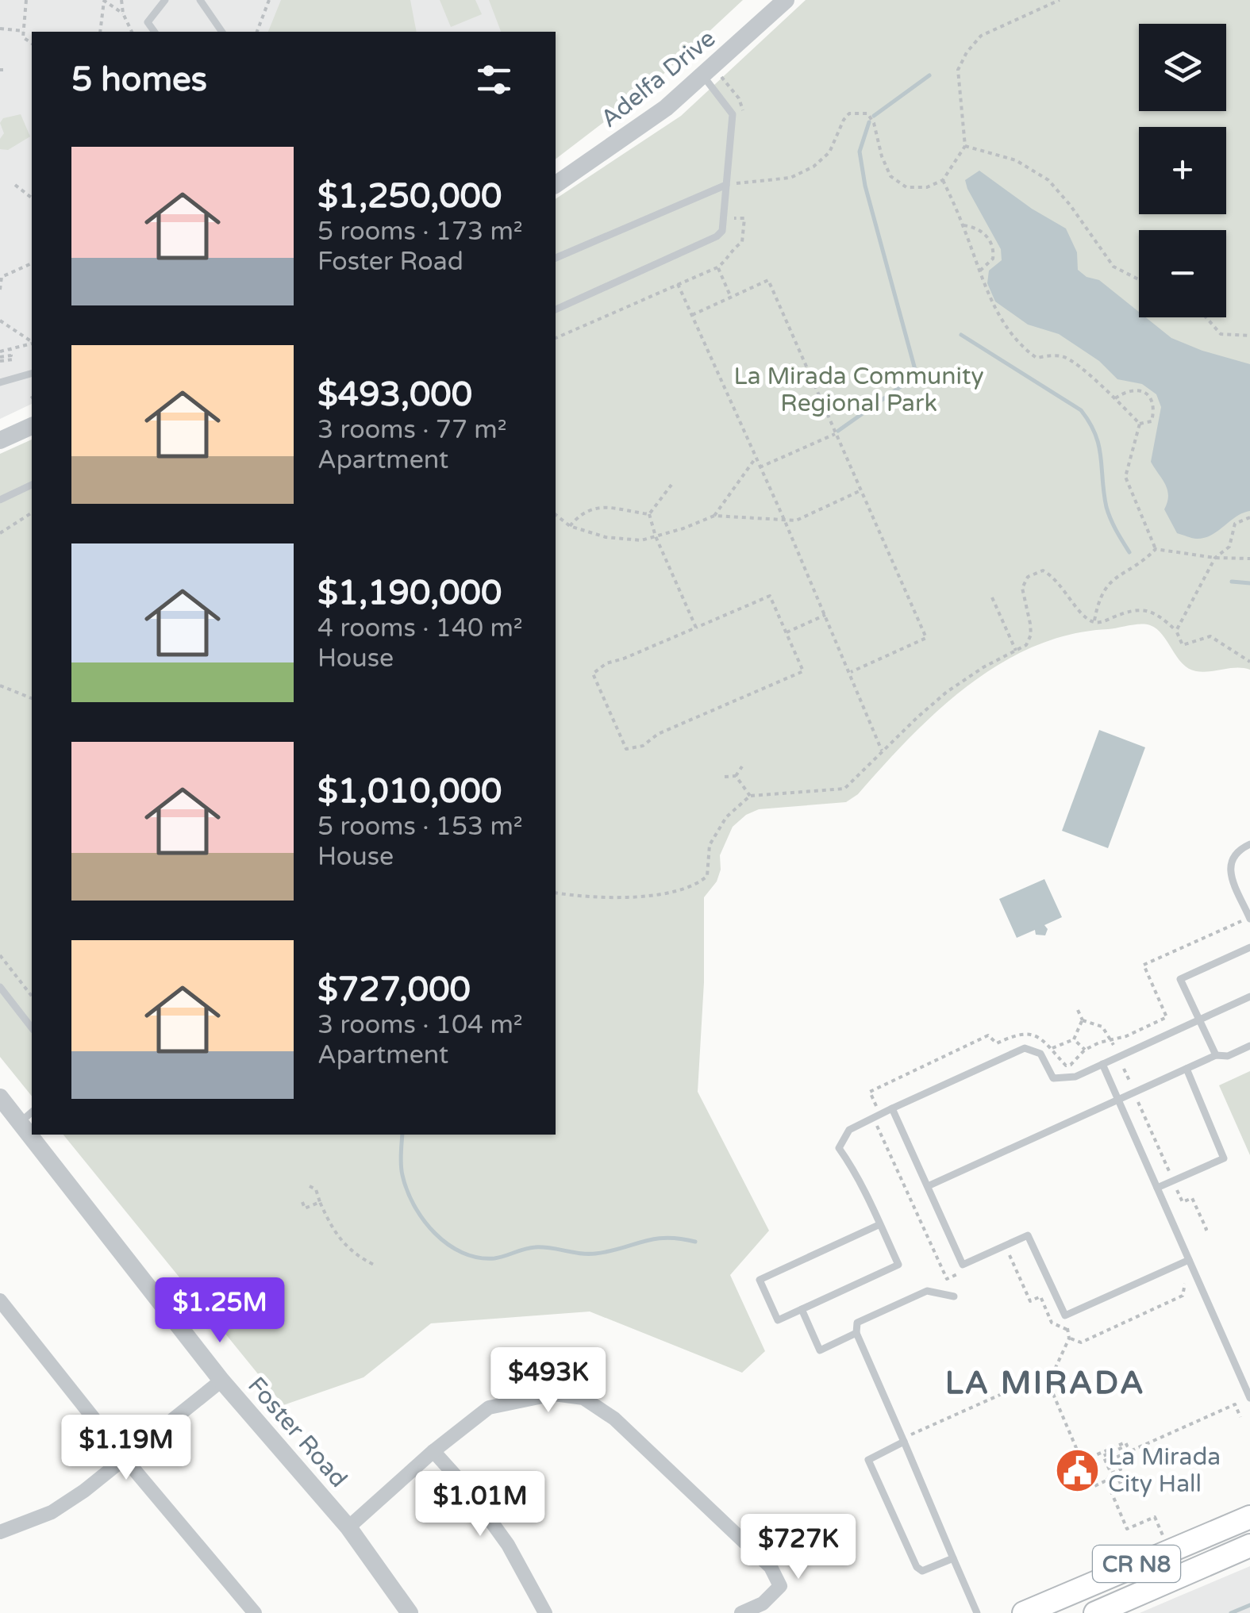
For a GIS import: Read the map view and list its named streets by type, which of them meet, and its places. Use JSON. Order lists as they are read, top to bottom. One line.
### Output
{"streets":{"main road":["CR N8"],"street":["Adelfa Drive","Foster Road"]},"districts":["LA MIRADA"],"parks":["La Mirada Community Regional Park"],"places":{"public building":["La Mirada City Hall"]},"page":{"map_buttons":["+","−"],"heading":"5 homes","list":[{"name":"$1,250,000","note":"5 rooms · 173 m² · Foster Road"},{"name":"$493,000","note":"3 rooms · 77 m² · Apartment"},{"name":"$1,190,000","note":"4 rooms · 140 m² · House"},{"name":"$1,010,000","note":"5 rooms · 153 m² · House"},{"name":"$727,000","note":"3 rooms · 104 m² · Apartment"}],"price":["$1.25M","$493K","$1.19M","$1.01M","$727K"]}}
